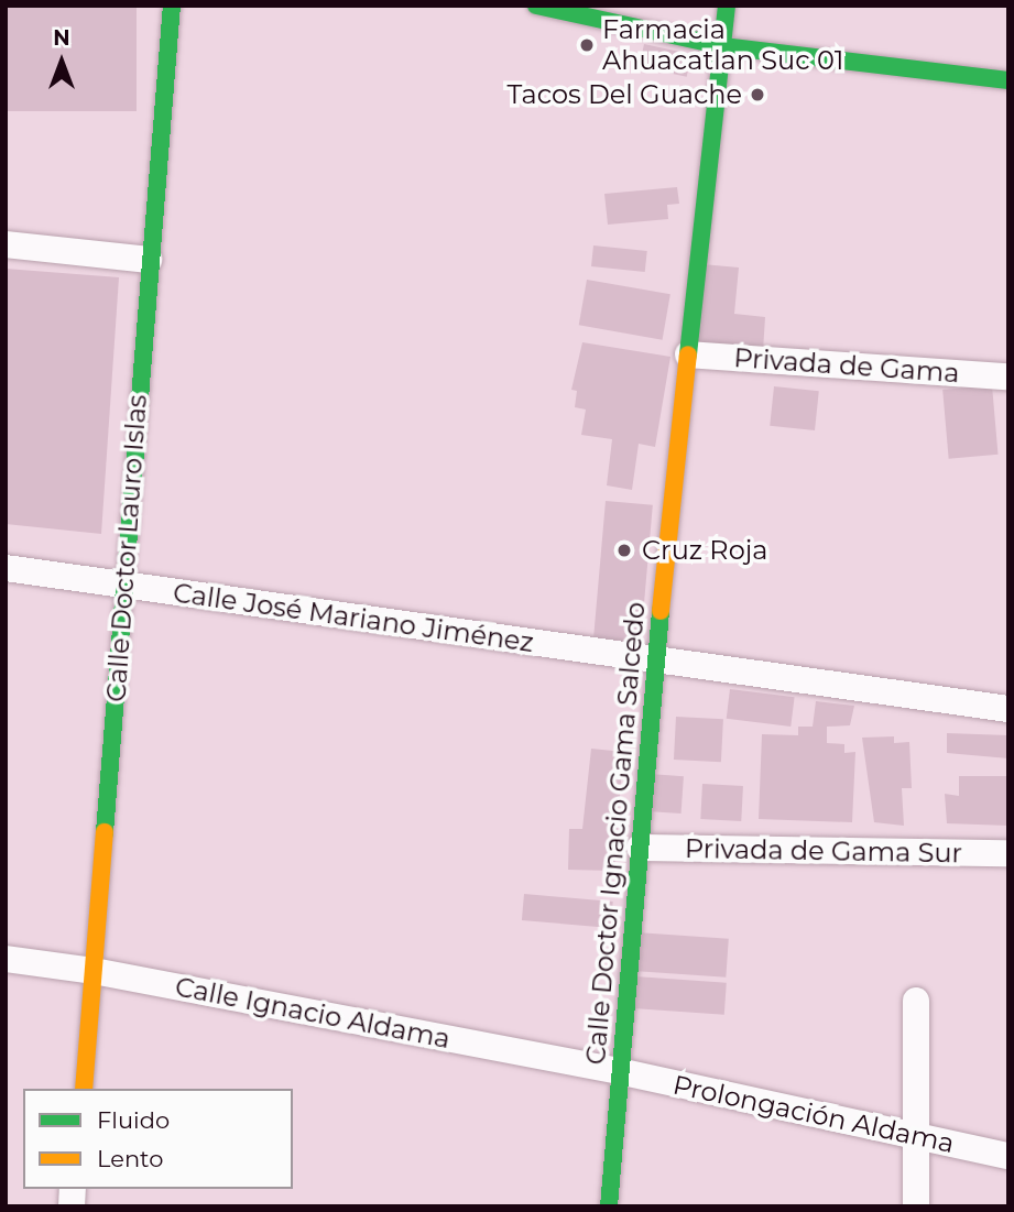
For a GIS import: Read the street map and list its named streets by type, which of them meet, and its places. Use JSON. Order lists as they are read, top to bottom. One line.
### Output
{"streets":{"street":["Privada de Gama","Calle Doctor Lauro Islas","Calle José Mariano Jiménez","Calle Doctor Ignacio Gama Salcedo","Privada de Gama Sur","Calle Ignacio Aldama","Prolongación Aldama"]},"crossings":[["Privada de Gama","Calle Doctor Ignacio Gama Salcedo"],["Calle Doctor Lauro Islas","Calle José Mariano Jiménez"],["Calle Doctor Lauro Islas","Calle Ignacio Aldama"],["Calle José Mariano Jiménez","Calle Doctor Ignacio Gama Salcedo"],["Calle Doctor Ignacio Gama Salcedo","Privada de Gama Sur"],["Calle Doctor Ignacio Gama Salcedo","Calle Ignacio Aldama"],["Calle Doctor Ignacio Gama Salcedo","Prolongación Aldama"],["Calle Ignacio Aldama","Prolongación Aldama"]],"places":["Farmacia Ahuacatlan Suc 01","Tacos Del Guache","Cruz Roja"],"legend":["Fluido","Lento"],"north":"top"}
